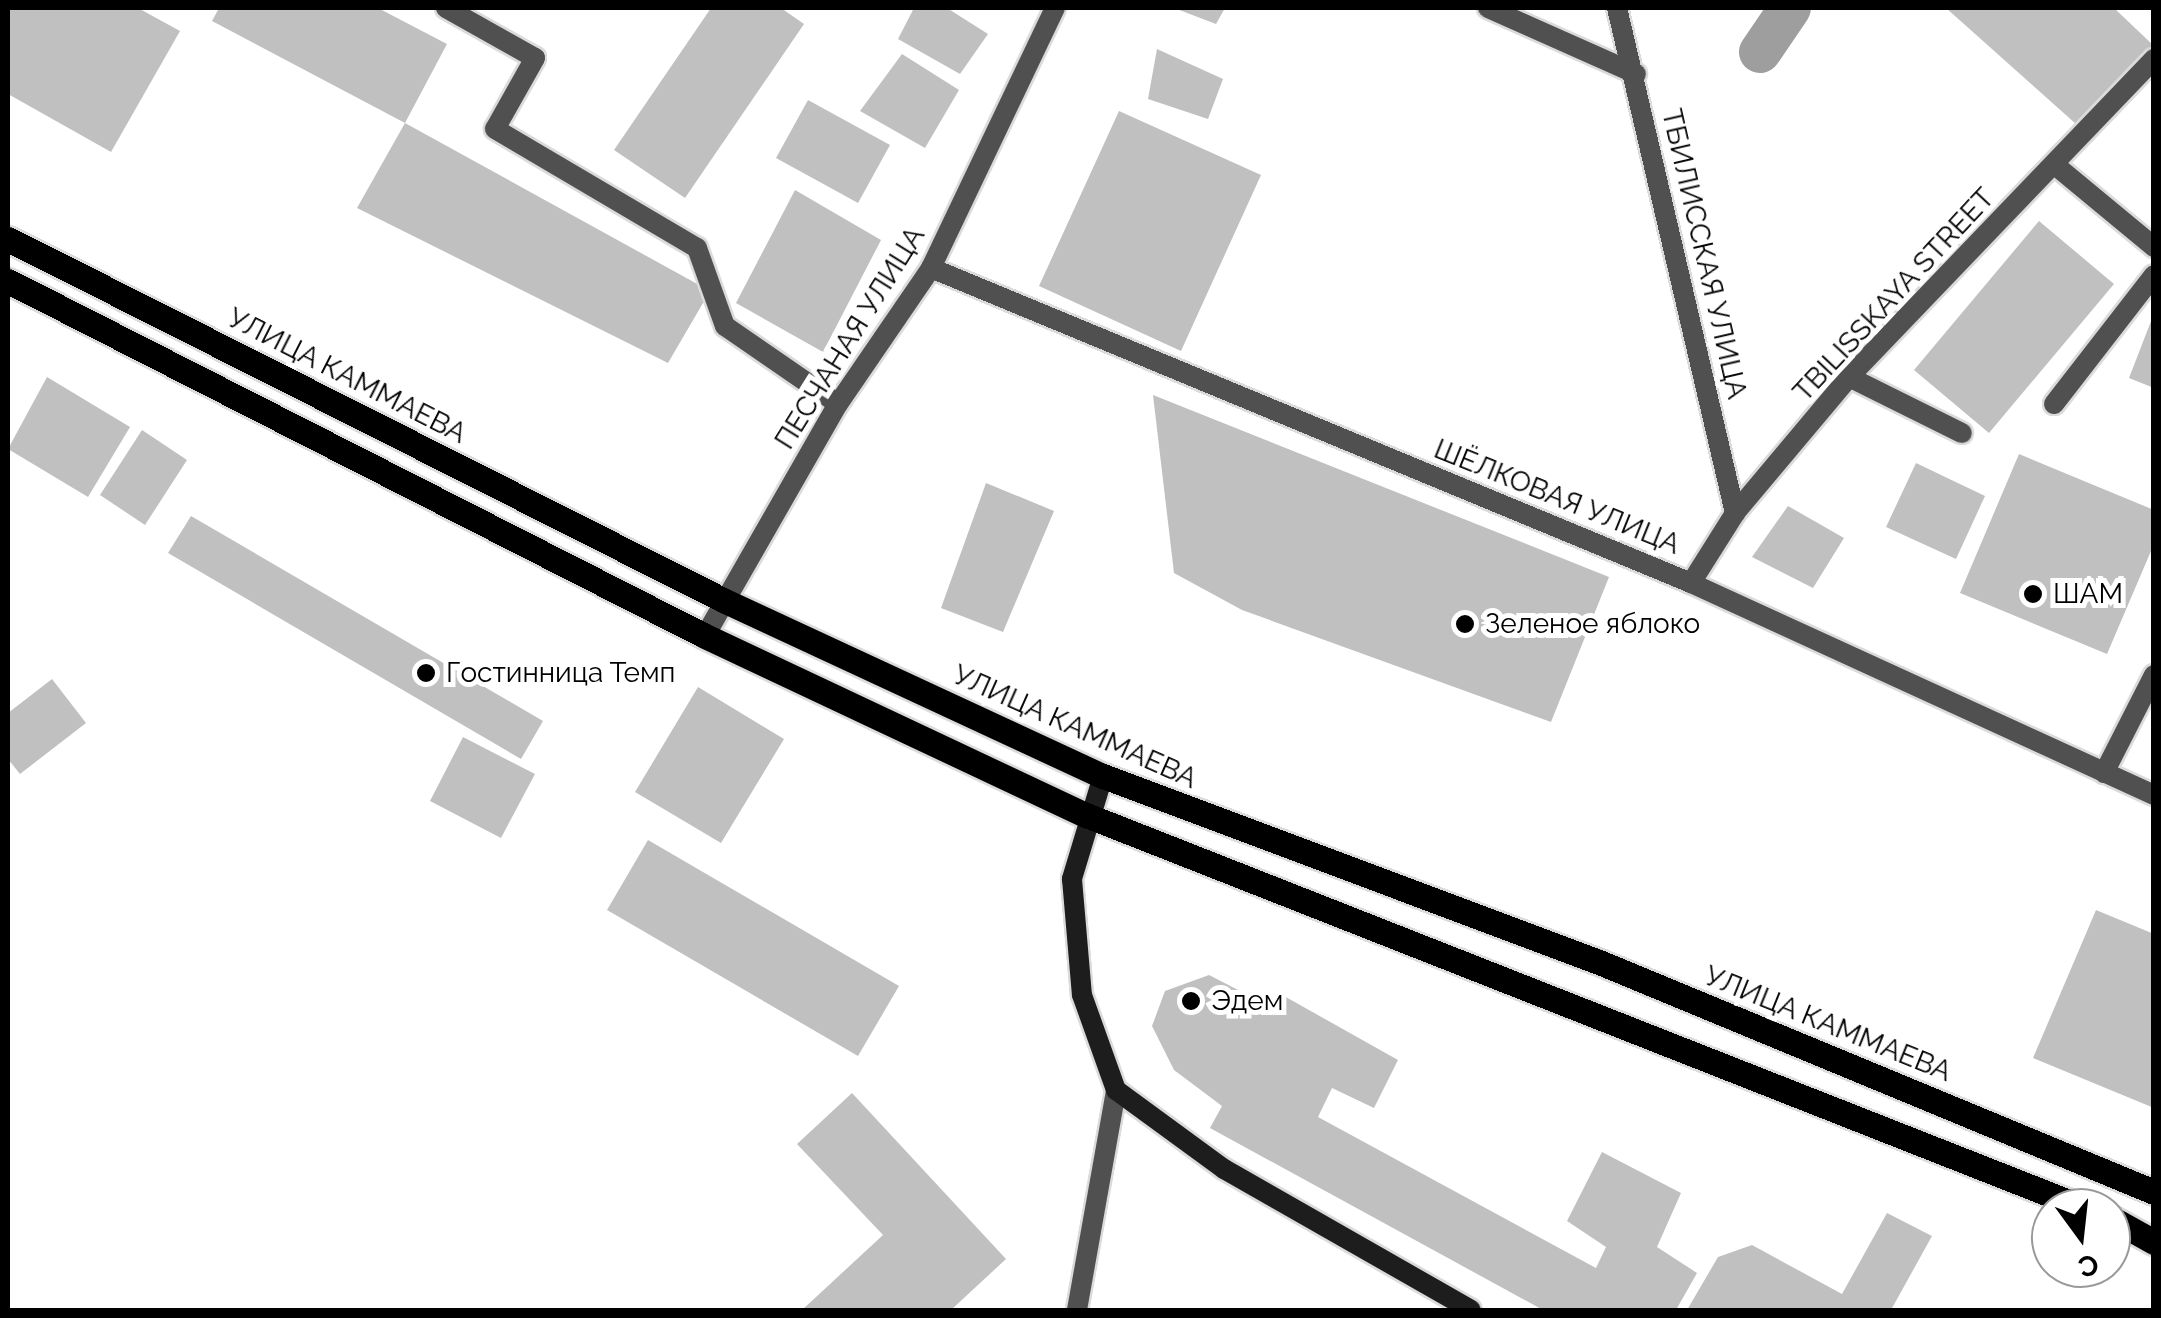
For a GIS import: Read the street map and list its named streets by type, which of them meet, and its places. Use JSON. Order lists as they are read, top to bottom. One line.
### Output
{"streets":{"main road":["УЛИЦА КАММАЕВА"],"street":["ТБИЛИССКАЯ УЛИЦА","TBILISSKAYA STREET","ПЕСЧАНАЯ УЛИЦА","ШЁЛКОВАЯ УЛИЦА"]},"crossings":[["ТБИЛИССКАЯ УЛИЦА","TBILISSKAYA STREET"],["TBILISSKAYA STREET","ШЁЛКОВАЯ УЛИЦА"],["ПЕСЧАНАЯ УЛИЦА","УЛИЦА КАММАЕВА"],["ПЕСЧАНАЯ УЛИЦА","ШЁЛКОВАЯ УЛИЦА"]],"places":["ШАМ","Зеленое яблоко","Гостинница Темп","Эдем"],"north":"bottom"}
